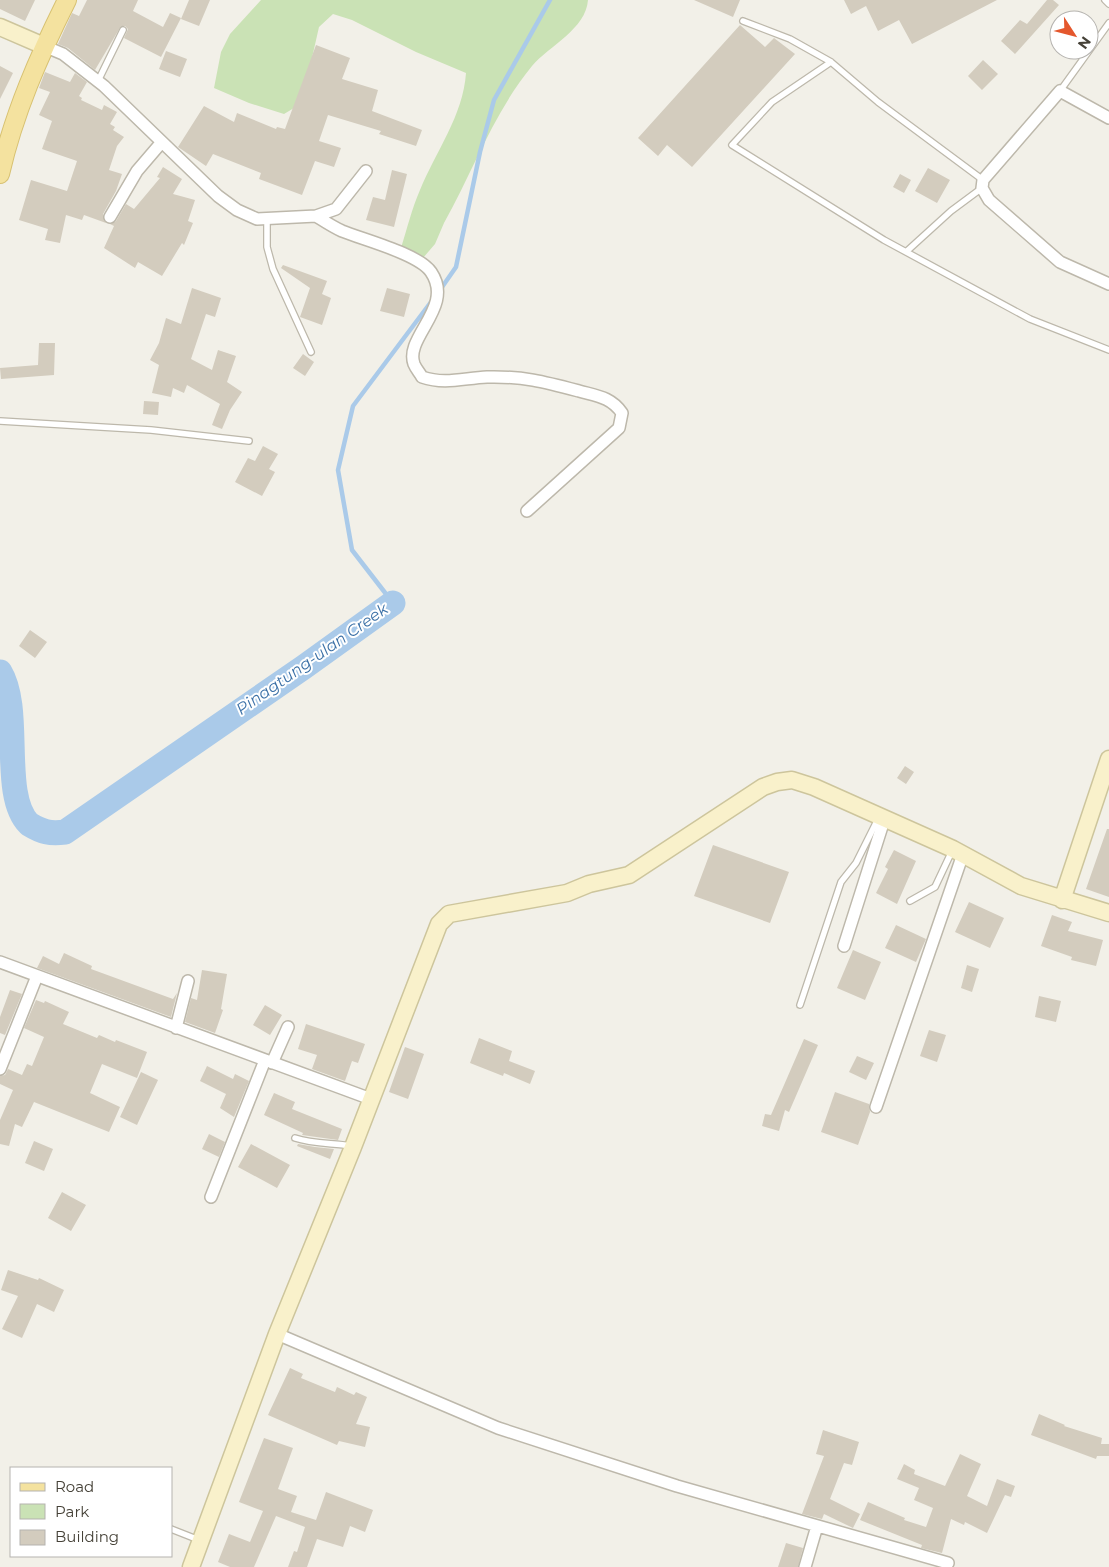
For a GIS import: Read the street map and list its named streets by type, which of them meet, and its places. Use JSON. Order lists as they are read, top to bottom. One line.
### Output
{"water":["Pinagtung-ulan Creek"],"legend":["Road","Park","Building"],"north":"bottom right"}
